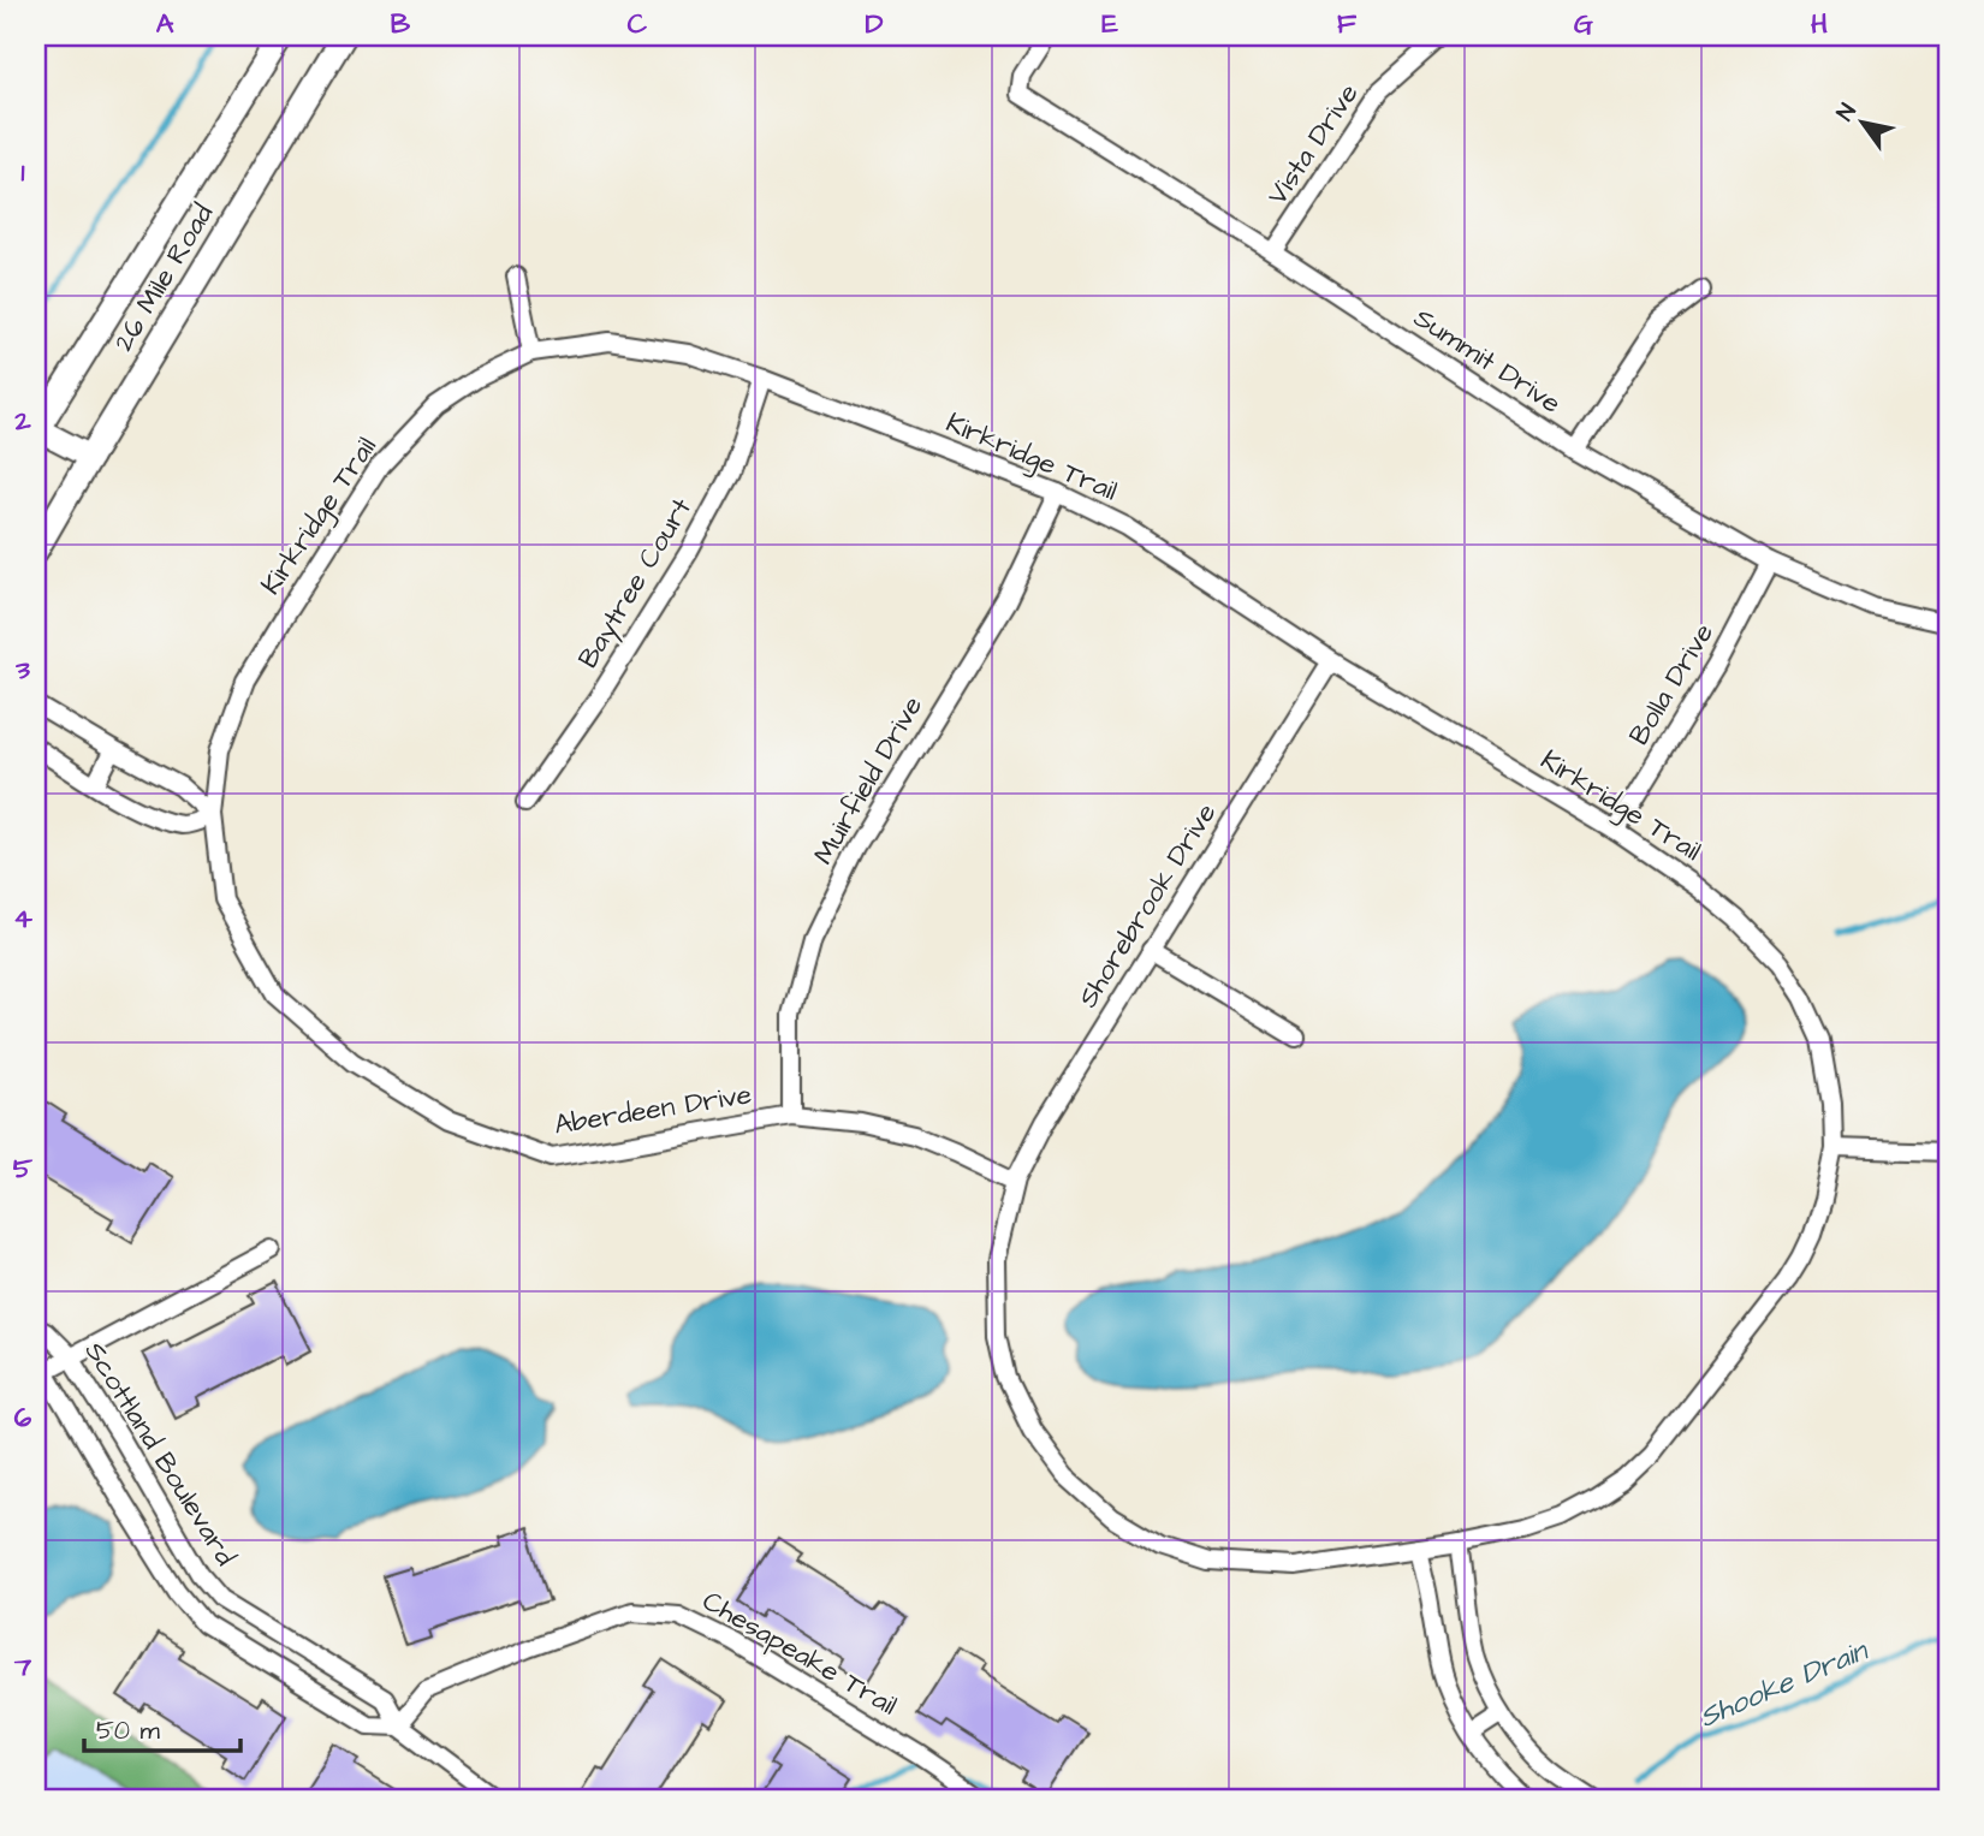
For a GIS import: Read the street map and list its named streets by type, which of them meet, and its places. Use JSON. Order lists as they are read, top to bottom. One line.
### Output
{"streets":{"main road":["26 Mile Road"],"street":["Vista Drive","Summit Drive","Kirkridge Trail","Baytree Court","Bolla Drive","Muirfield Drive","Shorebrook Drive","Aberdeen Drive","Scottland Boulevard","Chesapeake Trail"]},"crossings":[["Vista Drive","Summit Drive"],["Summit Drive","Bolla Drive"],["Kirkridge Trail","Baytree Court"],["Kirkridge Trail","Bolla Drive"],["Kirkridge Trail","Muirfield Drive"],["Kirkridge Trail","Shorebrook Drive"],["Kirkridge Trail","Aberdeen Drive"],["Muirfield Drive","Aberdeen Drive"],["Shorebrook Drive","Aberdeen Drive"],["Scottland Boulevard","Chesapeake Trail"]],"water":["Shooke Drain"],"scale_bar":"50 m","north":"top left","grid":{"columns":["A","B","C","D","E","F","G","H"],"rows":["1","2","3","4","5","6","7"]}}
